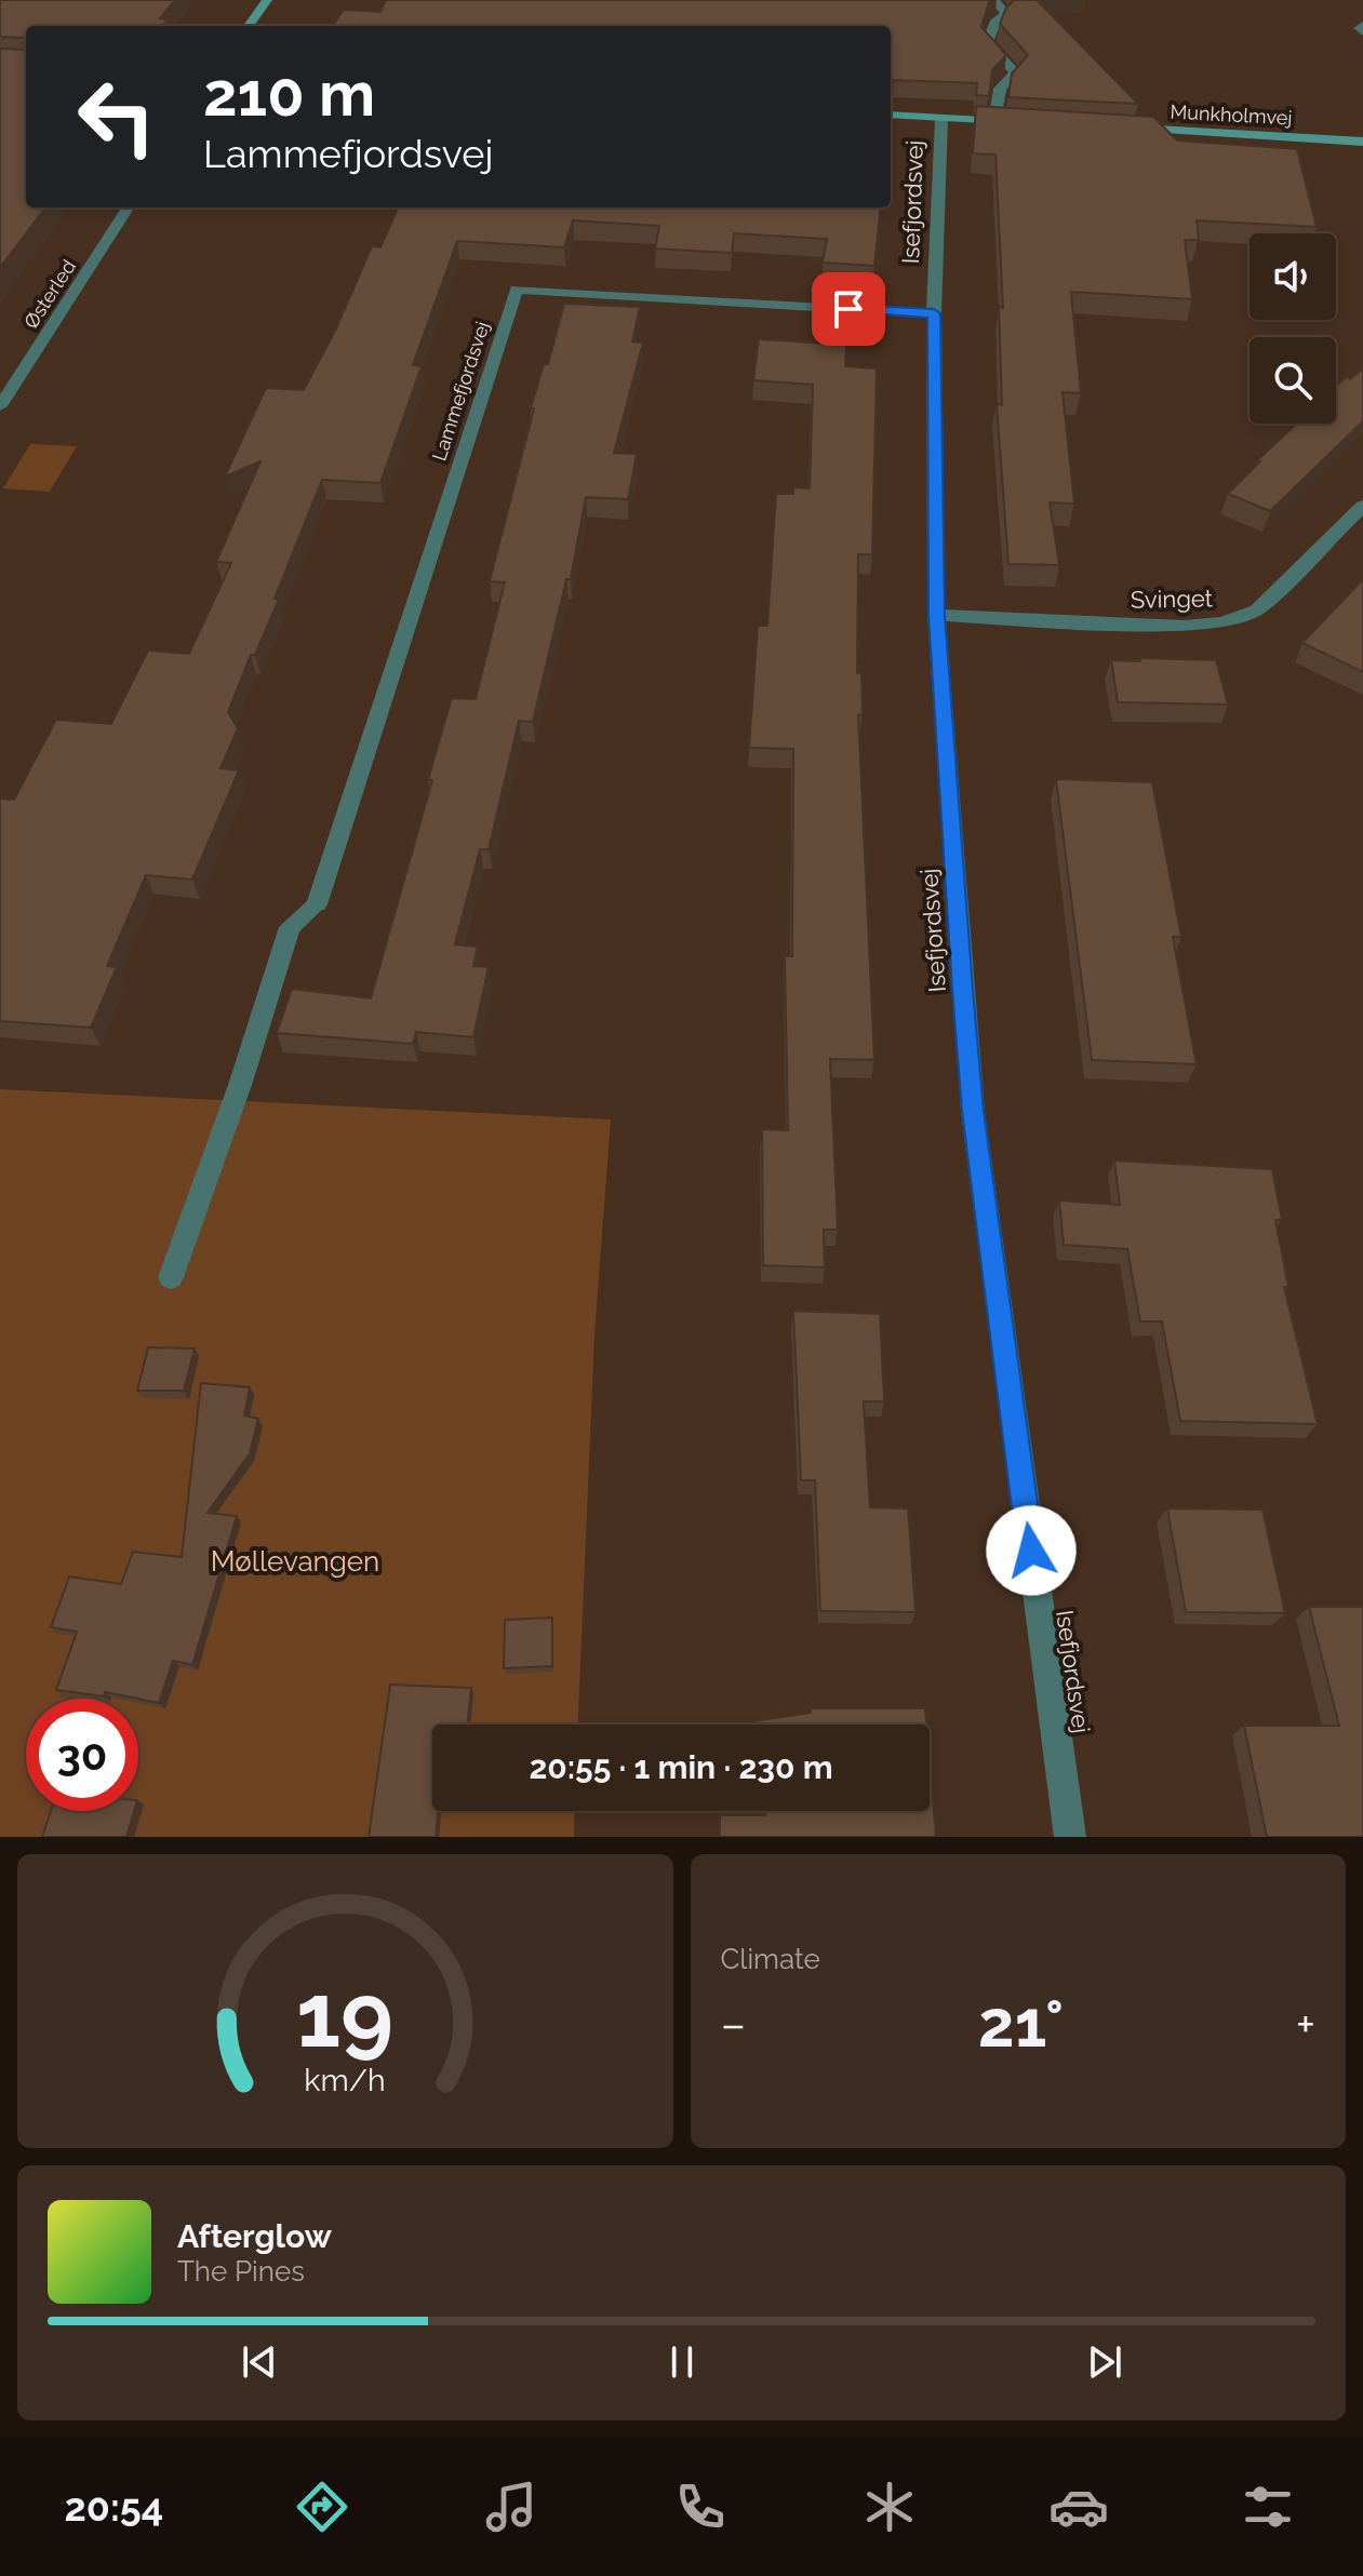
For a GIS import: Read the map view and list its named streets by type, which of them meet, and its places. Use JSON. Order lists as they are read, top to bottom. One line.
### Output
{"streets":{"street":["Munkholmvej","Isefjordsvej","Østerled","Lammefjordsvej","Svinget"]},"crossings":[["Isefjordsvej","Lammefjordsvej"],["Isefjordsvej","Svinget"]],"parks":["Møllevangen"],"page":{"turn":["210 m","Lammefjordsvej"],"limit":"30","trip":"20:55 · 1 min · 230 m","tile":"Climate","heat":["−","21°","+"],"song":["Afterglow","The Pines"],"tabs":"20:54","gauge":["19","km/h"]}}
